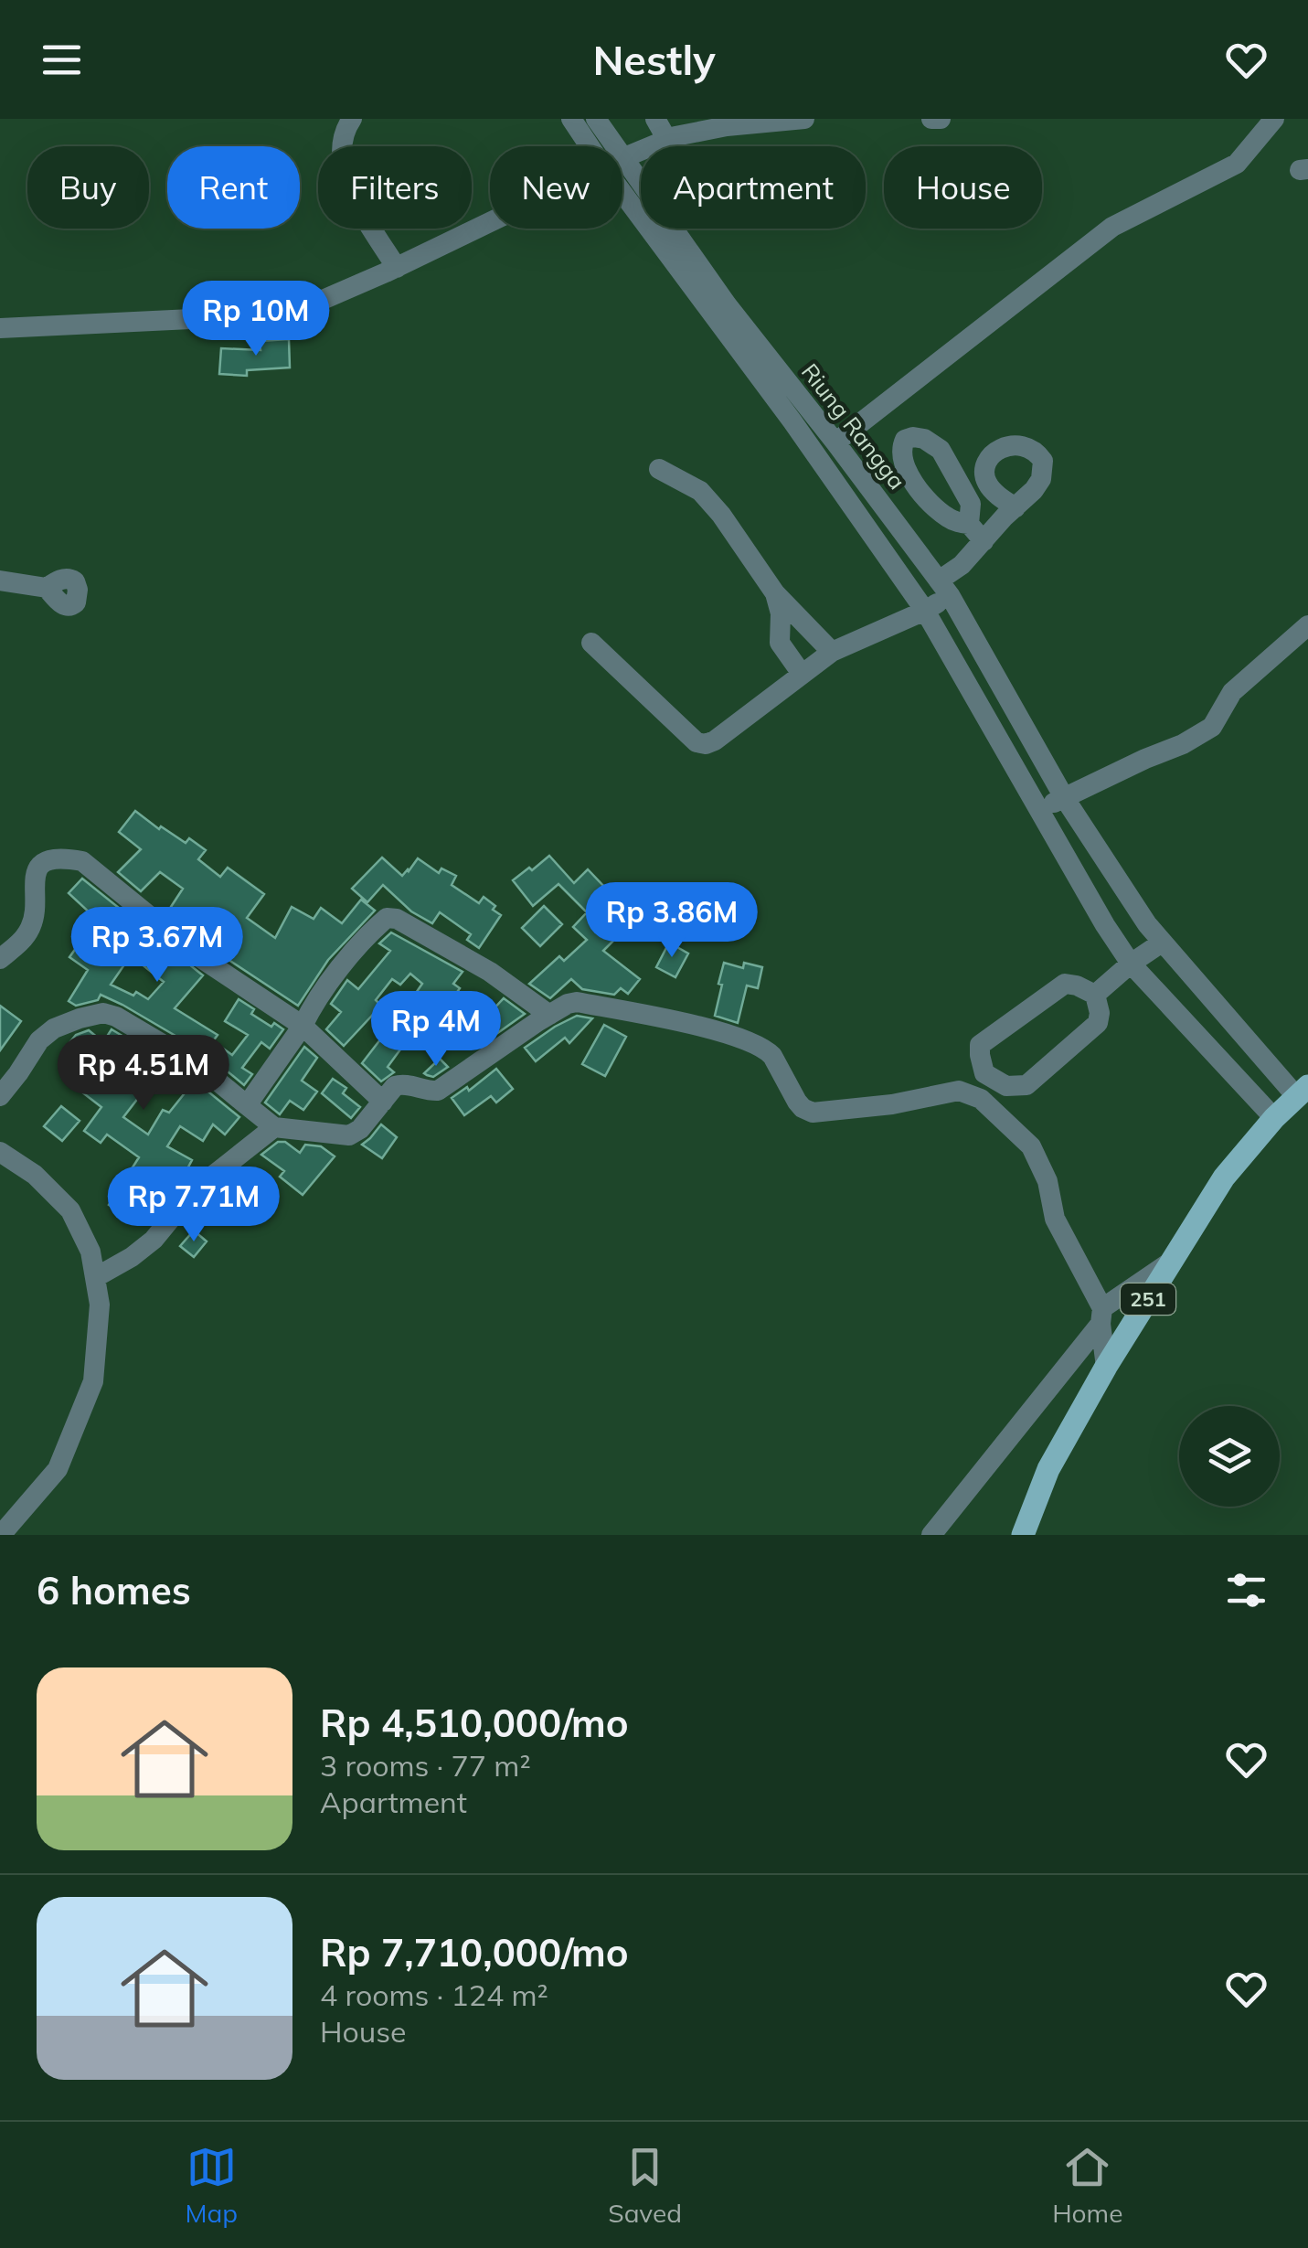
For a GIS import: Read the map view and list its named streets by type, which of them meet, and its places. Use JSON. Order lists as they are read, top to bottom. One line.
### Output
{"streets":{"main road":["251"],"street":["Riung Rangga"]},"crossings":[["Riung Rangga","251"]],"page":{"header":"Nestly","chip":["Buy","Rent","Filters","New","Apartment","House"],"price":["Rp 10M","Rp 3.86M","Rp 3.67M","Rp 4M","Rp 4.51M","Rp 7.71M"],"heading":"6 homes","list":[{"name":"Rp 4,510,000/mo","note":"3 rooms · 77 m² · Apartment"},{"name":"Rp 7,710,000/mo","note":"4 rooms · 124 m² · House"}],"tabs":["Map","Saved","Home"]}}
